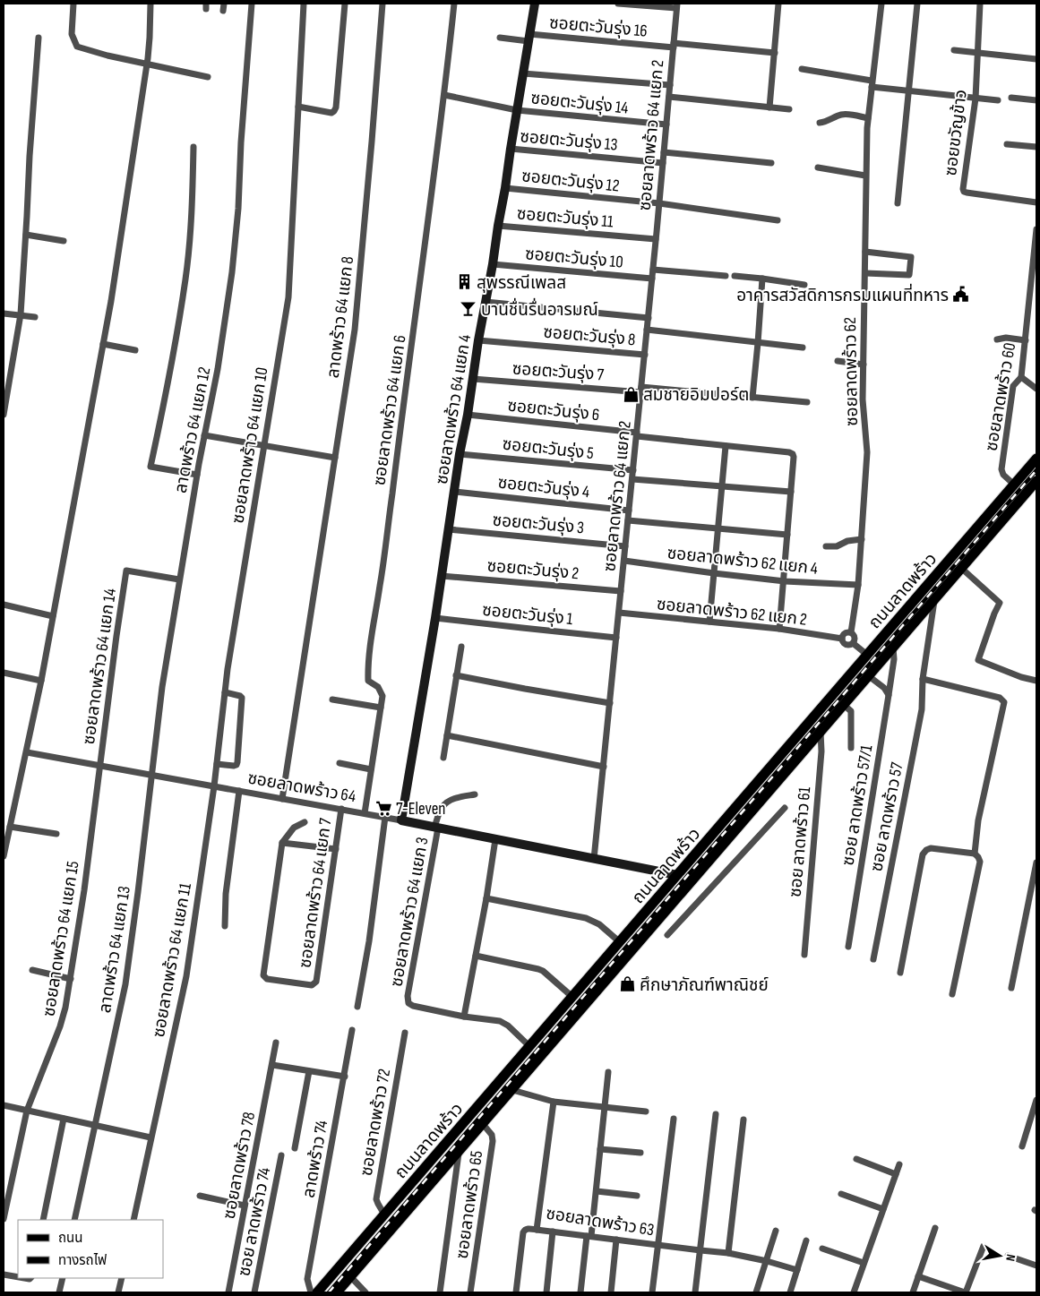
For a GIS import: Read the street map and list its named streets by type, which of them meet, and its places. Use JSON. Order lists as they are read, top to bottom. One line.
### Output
{"streets":{"main road":["ถนนลาดพร้าว"],"street":["ซอยตะวันรุ่ง 16","ซอยตะวันรุ่ง 14","ซอยขวัญข้าว","ซอยลาดพร้าว 64 แยก 2","ซอยตะวันรุ่ง 13","ซอยตะวันรุ่ง 12","ซอยตะวันรุ่ง 11","ซอยตะวันรุ่ง 10","ลาดพร้าว 64 แยก 8","ซอยตะวันรุ่ง 8","ซอยตะวันรุ่ง 7","ซอยลาดพร้าว 62","ซอยลาดพร้าว 60","ซอยลาดพร้าว 64 แยก 4","ซอยตะวันรุ่ง 6","ซอยลาดพร้าว 64 แยก 6","ลาดพร้าว 64 แยก 12","ซอยลาดพร้าว 64 แยก 10","ซอยตะวันรุ่ง 5","ซอยตะวันรุ่ง 4","ซอยตะวันรุ่ง 3","ซอยลาดพร้าว 62 แยก 4","ซอยตะวันรุ่ง 2","ซอยลาดพร้าว 62 แยก 2","ซอยตะวันรุ่ง 1","ซอยลาดพร้าว 64 แยก 14","ซอยลาดพร้าว 64","ซอย ลาดพร้าว 57/1","ซอย ลาดพร้าว 57","ซอย ลาดพร้าว 61","ซอยลาดพร้าว 64 แยก 7","ซอยลาดพร้าว 64 แยก 3","ซอยลาดพร้าว 64 แยก 15","ลาดพร้าว 64 แยก 13","ซอยลาดพร้าว 64 แยก 11","ซอยลาดพร้าว 72","ลาดพร้าว 74","ซอยลาดพร้าว 78","ซอยลาดพร้าว 65","ซอยลาดพร้าว 63","ซอย ลาดพร้าว 74"]},"crossings":[["ซอยตะวันรุ่ง 16","ซอยลาดพร้าว 64 แยก 2"],["ซอยตะวันรุ่ง 16","ซอยลาดพร้าว 64 แยก 4"],["ซอยตะวันรุ่ง 14","ซอยลาดพร้าว 64 แยก 2"],["ซอยตะวันรุ่ง 14","ซอยลาดพร้าว 64 แยก 4"],["ซอยตะวันรุ่ง 14","ซอยลาดพร้าว 64 แยก 6"],["ซอยลาดพร้าว 64 แยก 2","ซอยตะวันรุ่ง 13"],["ซอยลาดพร้าว 64 แยก 2","ซอยตะวันรุ่ง 12"],["ซอยลาดพร้าว 64 แยก 2","ซอยตะวันรุ่ง 11"],["ซอยลาดพร้าว 64 แยก 2","ซอยตะวันรุ่ง 10"],["ซอยลาดพร้าว 64 แยก 2","ซอยตะวันรุ่ง 8"],["ซอยลาดพร้าว 64 แยก 2","ซอยตะวันรุ่ง 7"],["ซอยลาดพร้าว 64 แยก 2","ซอยตะวันรุ่ง 6"],["ซอยลาดพร้าว 64 แยก 2","ซอยตะวันรุ่ง 5"],["ซอยลาดพร้าว 64 แยก 2","ซอยตะวันรุ่ง 4"],["ซอยลาดพร้าว 64 แยก 2","ซอยตะวันรุ่ง 3"],["ซอยลาดพร้าว 64 แยก 2","ซอยลาดพร้าว 62 แยก 4"],["ซอยลาดพร้าว 64 แยก 2","ซอยตะวันรุ่ง 2"],["ซอยลาดพร้าว 64 แยก 2","ซอยลาดพร้าว 62 แยก 2"],["ซอยลาดพร้าว 64 แยก 2","ซอยตะวันรุ่ง 1"],["ซอยลาดพร้าว 64 แยก 2","ซอยลาดพร้าว 64"],["ซอยตะวันรุ่ง 13","ซอยลาดพร้าว 64 แยก 4"],["ซอยตะวันรุ่ง 12","ซอยลาดพร้าว 64 แยก 4"],["ซอยตะวันรุ่ง 11","ซอยลาดพร้าว 64 แยก 4"],["ซอยตะวันรุ่ง 10","ซอยลาดพร้าว 64 แยก 4"],["ลาดพร้าว 64 แยก 8","ซอยลาดพร้าว 64"],["ซอยตะวันรุ่ง 8","ซอยลาดพร้าว 64 แยก 4"],["ซอยตะวันรุ่ง 7","ซอยลาดพร้าว 64 แยก 4"],["ซอยลาดพร้าว 62","ซอยลาดพร้าว 62 แยก 4"],["ซอยลาดพร้าว 62","ซอยลาดพร้าว 62 แยก 2"],["ซอยลาดพร้าว 60","ถนนลาดพร้าว"],["ซอยลาดพร้าว 64 แยก 4","ซอยตะวันรุ่ง 6"],["ซอยลาดพร้าว 64 แยก 4","ซอยตะวันรุ่ง 5"],["ซอยลาดพร้าว 64 แยก 4","ซอยตะวันรุ่ง 4"],["ซอยลาดพร้าว 64 แยก 4","ซอยตะวันรุ่ง 3"],["ซอยลาดพร้าว 64 แยก 4","ซอยตะวันรุ่ง 2"],["ซอยลาดพร้าว 64 แยก 4","ซอยตะวันรุ่ง 1"],["ซอยลาดพร้าว 64 แยก 4","ซอยลาดพร้าว 64"],["ซอยลาดพร้าว 64 แยก 6","ซอยลาดพร้าว 64"],["ลาดพร้าว 64 แยก 12","ซอยลาดพร้าว 64 แยก 14"],["ลาดพร้าว 64 แยก 12","ซอยลาดพร้าว 64"],["ลาดพร้าว 64 แยก 12","ลาดพร้าว 64 แยก 13"],["ซอยลาดพร้าว 64 แยก 10","ซอยลาดพร้าว 64"],["ซอยลาดพร้าว 64 แยก 10","ซอยลาดพร้าว 64 แยก 11"],["ถนนลาดพร้าว","ซอยลาดพร้าว 64"],["ถนนลาดพร้าว","ซอย ลาดพร้าว 57/1"],["ถนนลาดพร้าว","ซอย ลาดพร้าว 57"],["ถนนลาดพร้าว","ซอย ลาดพร้าว 61"],["ถนนลาดพร้าว","ซอยลาดพร้าว 64 แยก 3"],["ถนนลาดพร้าว","ซอยลาดพร้าว 72"],["ถนนลาดพร้าว","ซอยลาดพร้าว 65"],["ซอยลาดพร้าว 64 แยก 14","ซอยลาดพร้าว 64"],["ซอยลาดพร้าว 64 แยก 14","ซอยลาดพร้าว 64 แยก 15"],["ซอยลาดพร้าว 64","ซอยลาดพร้าว 64 แยก 7"],["ซอยลาดพร้าว 64","ซอยลาดพร้าว 64 แยก 3"],["ซอยลาดพร้าว 64","ซอยลาดพร้าว 64 แยก 15"],["ซอยลาดพร้าว 64","ลาดพร้าว 64 แยก 13"],["ซอยลาดพร้าว 64","ซอยลาดพร้าว 64 แยก 11"]],"places":{"building":["สุพรรณีเพลส"],"public building":["อาคารสวัสดิการกรมแผนที่ทหาร"],"bar":["บานชื่นรื่นอารมณ์"],"shop":["สมชายอิมปอร์ต","ศึกษาภัณฑ์พาณิชย์"],"supermarket":["7-Eleven"]},"legend":["ถนน","ทางรถไฟ"],"north":"right"}
